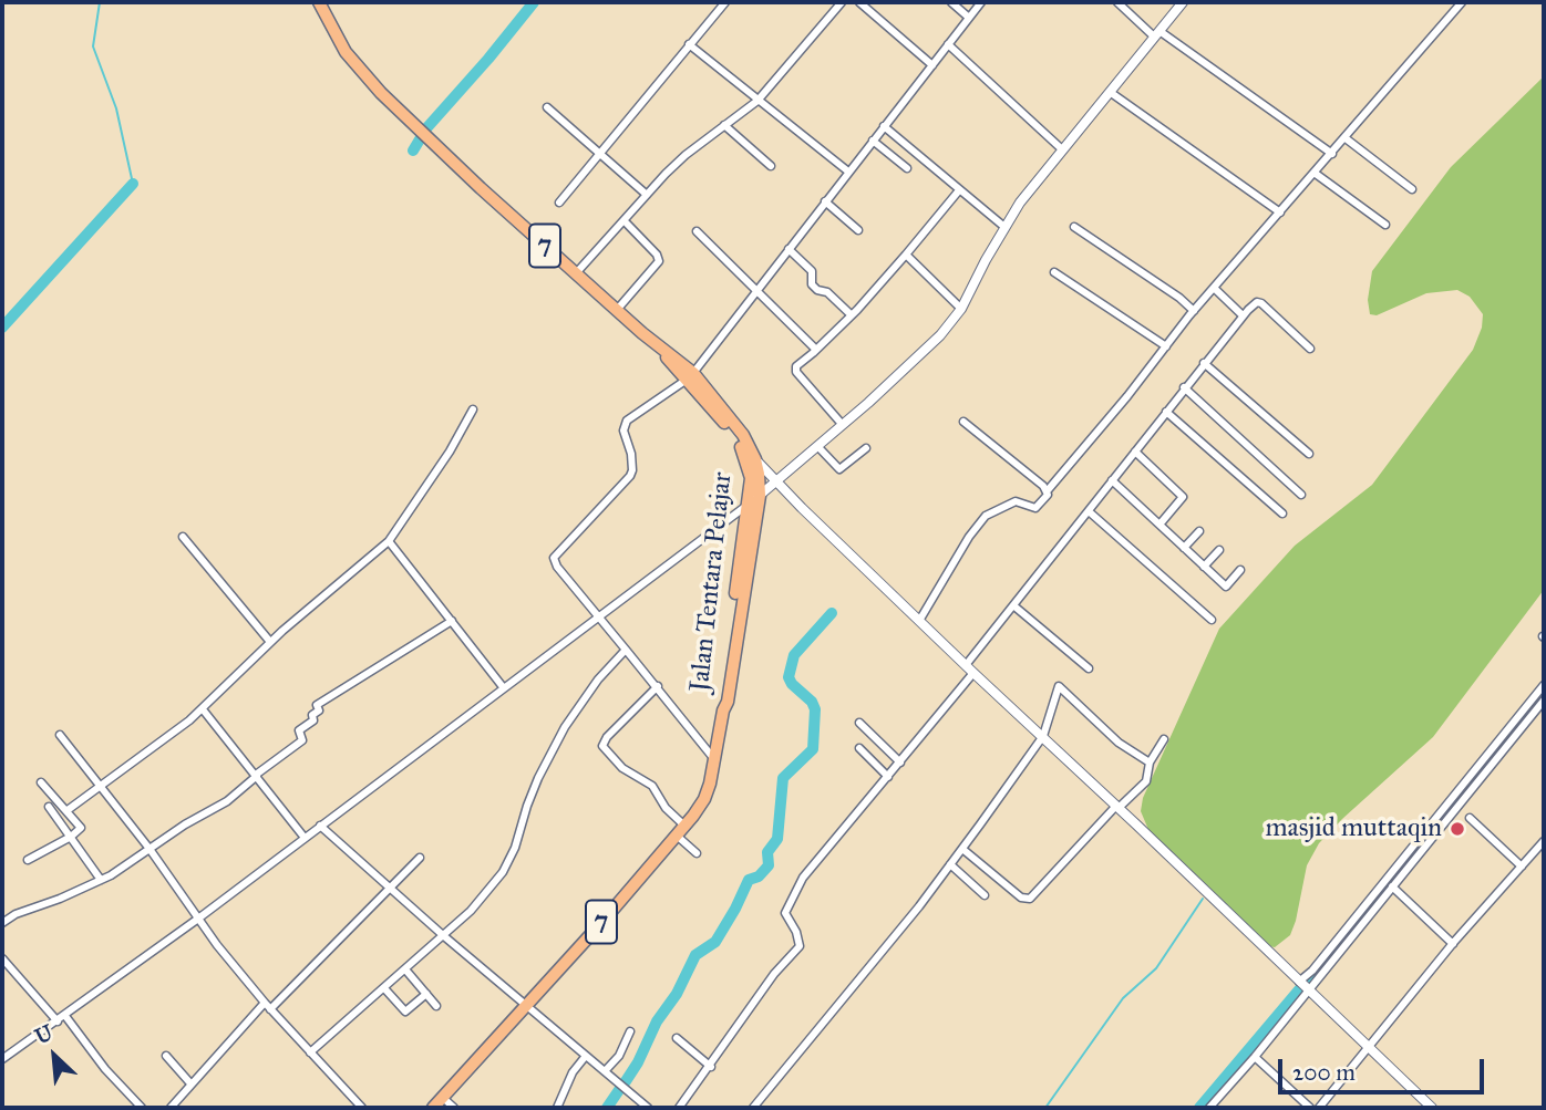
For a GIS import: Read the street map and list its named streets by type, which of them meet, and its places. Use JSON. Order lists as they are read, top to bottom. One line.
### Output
{"streets":{"highway":["7","Jalan Tentara Pelajar"]},"places":["masjid muttaqin"],"scale_bar":"200 m","north":"top left"}
